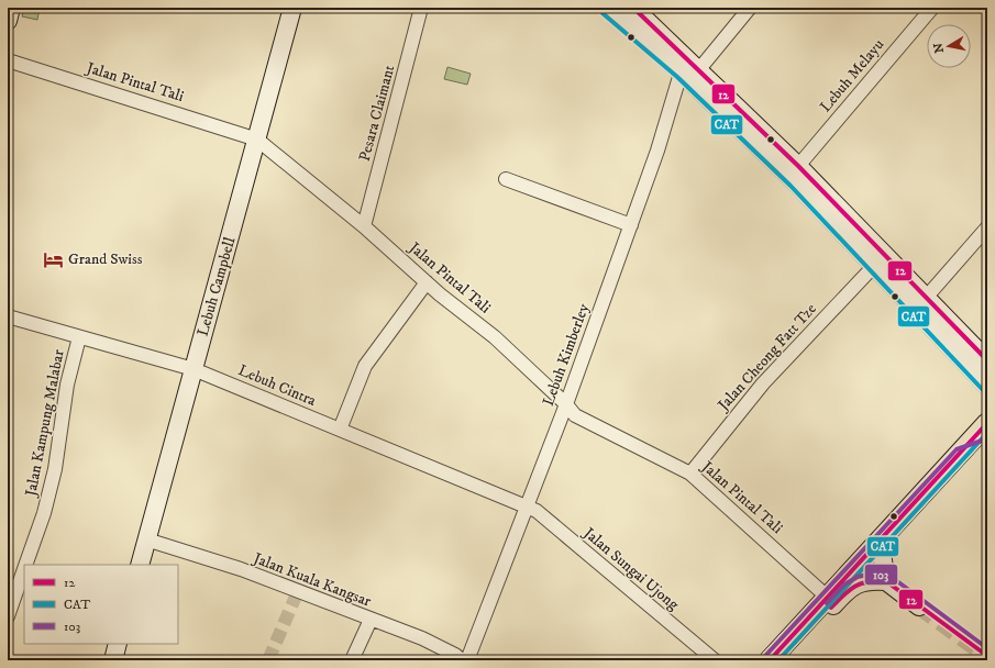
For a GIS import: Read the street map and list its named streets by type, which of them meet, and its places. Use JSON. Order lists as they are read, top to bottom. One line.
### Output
{"streets":{"main road":["Lebuh Campbell"],"street":["Lebuh Melayu","Jalan Pintal Tali","Pesara Claimant","Lebuh Kimberley","Jalan Cheong Fatt Tze","Lebuh Cintra","Jalan Kampung Malabar","Jalan Sungai Ujong","Jalan Kuala Kangsar"]},"crossings":[["Jalan Pintal Tali","Pesara Claimant"],["Jalan Pintal Tali","Lebuh Campbell"],["Jalan Pintal Tali","Lebuh Kimberley"],["Jalan Pintal Tali","Jalan Cheong Fatt Tze"],["Lebuh Campbell","Lebuh Cintra"],["Lebuh Campbell","Jalan Kuala Kangsar"],["Lebuh Kimberley","Lebuh Cintra"],["Lebuh Kimberley","Jalan Sungai Ujong"],["Lebuh Cintra","Jalan Kampung Malabar"],["Lebuh Cintra","Jalan Sungai Ujong"]],"places":{"hotel":["Grand Swiss"]},"lines":["transit line 12","transit line CAT","transit line 103"],"legend":["12","CAT","103"],"north":"left"}
